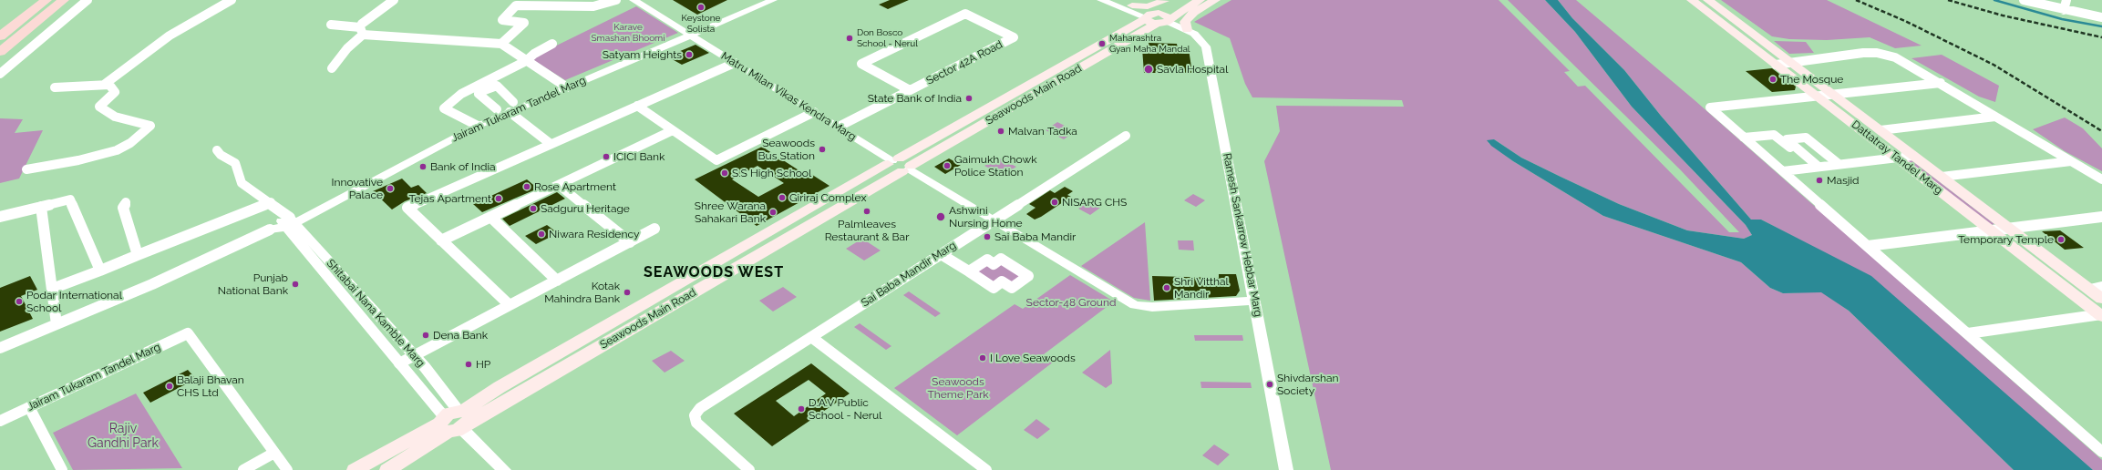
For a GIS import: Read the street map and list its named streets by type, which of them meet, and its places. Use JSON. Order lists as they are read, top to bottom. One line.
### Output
{"streets":{"main road":["Seawoods Main Road","Dattatray Tandel Marg"],"street":["Sector 42A Road","Matru Milan Vikas Kendra Marg","Jairam Tukaram Tandel Marg","Ramesh Sankarrow Hebbar Marg","Sai Baba Mandir Marg","Shitabai Nana Kamble Marg"]},"crossings":[["Sector 42A Road","Matru Milan Vikas Kendra Marg"],["Seawoods Main Road","Matru Milan Vikas Kendra Marg"],["Seawoods Main Road","Shitabai Nana Kamble Marg"],["Matru Milan Vikas Kendra Marg","Jairam Tukaram Tandel Marg"],["Matru Milan Vikas Kendra Marg","Ramesh Sankarrow Hebbar Marg"],["Matru Milan Vikas Kendra Marg","Sai Baba Mandir Marg"],["Jairam Tukaram Tandel Marg","Shitabai Nana Kamble Marg"]],"districts":["SEAWOODS WEST"],"parks":["Karave Smashan Bhoomi","Sector-48 Ground","Seawoods Theme Park","Rajiv Gandhi Park"],"places":["Keystone Solista","Don Bosco School - Nerul","Maharashtra Gyan Maha Mandal","Satyam Heights","Savla Hospital","The Mosque","State Bank of India","Malvan Tadka","Seawoods Bus Station","ICICI Bank","Gaimukh Chowk Police Station","Bank of India","S.S High School","Masjid","Rose Apartment","Innovative Palace","Giriraj Complex","Tejas Apartment","NISARG CHS","Sadguru Heritage","Palmleaves Restaurant & Bar","Shree Warana Sahakari Bank","Ashwini Nursing Home","Niwara Residency","Sai Baba Mandir","Temporary Temple","Punjab National Bank","Shri Vitthal Mandir","Kotak Mahindra Bank","Podar International School","Dena Bank","I Love Seawoods","HP","Shivdarshan Society","Balaji Bhavan CHS Ltd","D.A.V Public School - Nerul"]}
